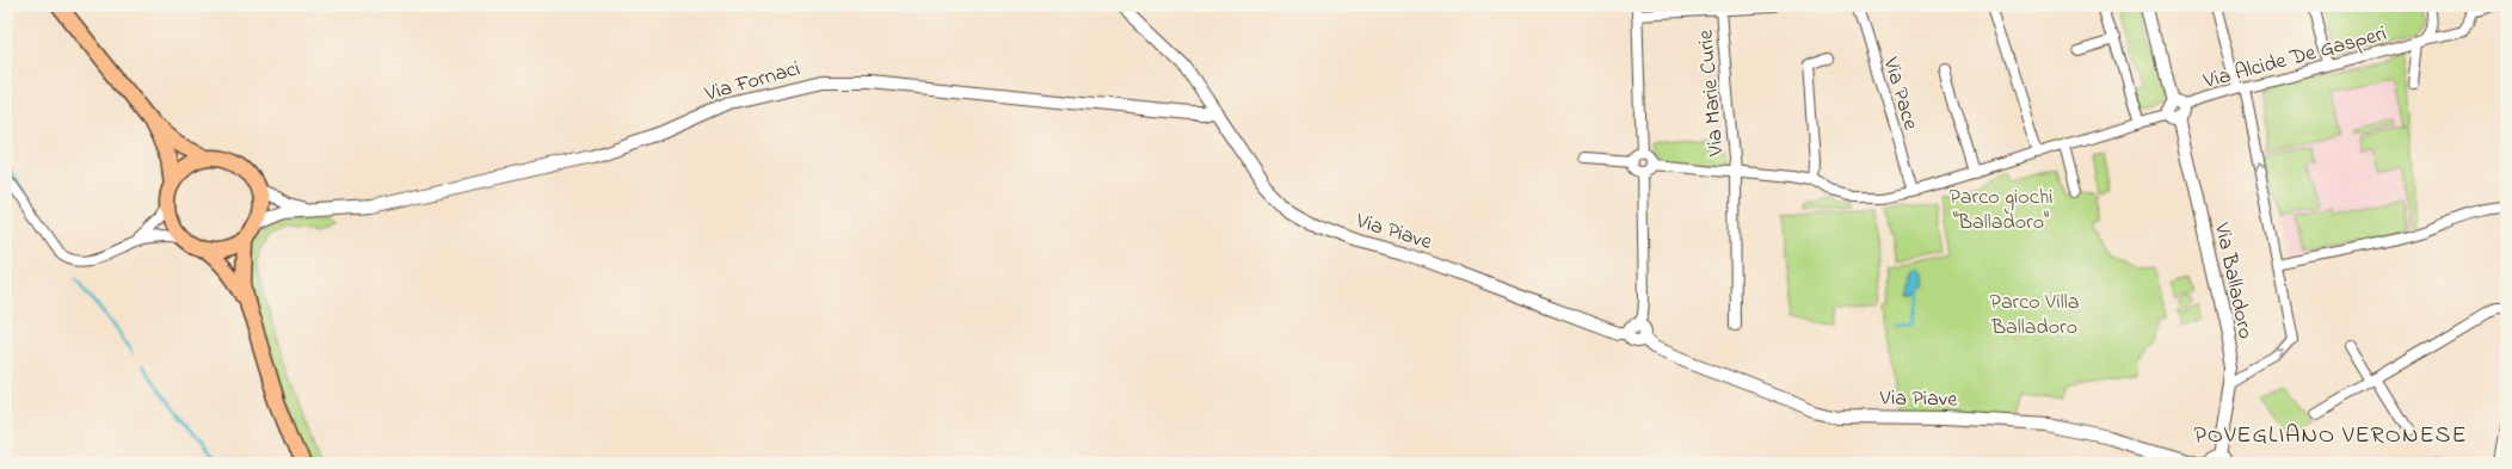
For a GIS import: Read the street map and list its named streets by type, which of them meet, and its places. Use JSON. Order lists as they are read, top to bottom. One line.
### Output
{"streets":{"street":["Via Alcide De Gasperi","Via Fornaci","Via Marie Curie","Via Pace","Via Piave","Via Balladoro"]},"crossings":[["Via Alcide De Gasperi","Via Pace"],["Via Alcide De Gasperi","Via Balladoro"],["Via Fornaci","Via Piave"]],"districts":["POVEGLIANO VERONESE"],"parks":["Parco giochi \"Balladoro\"","Parco Villa Balladoro"]}
